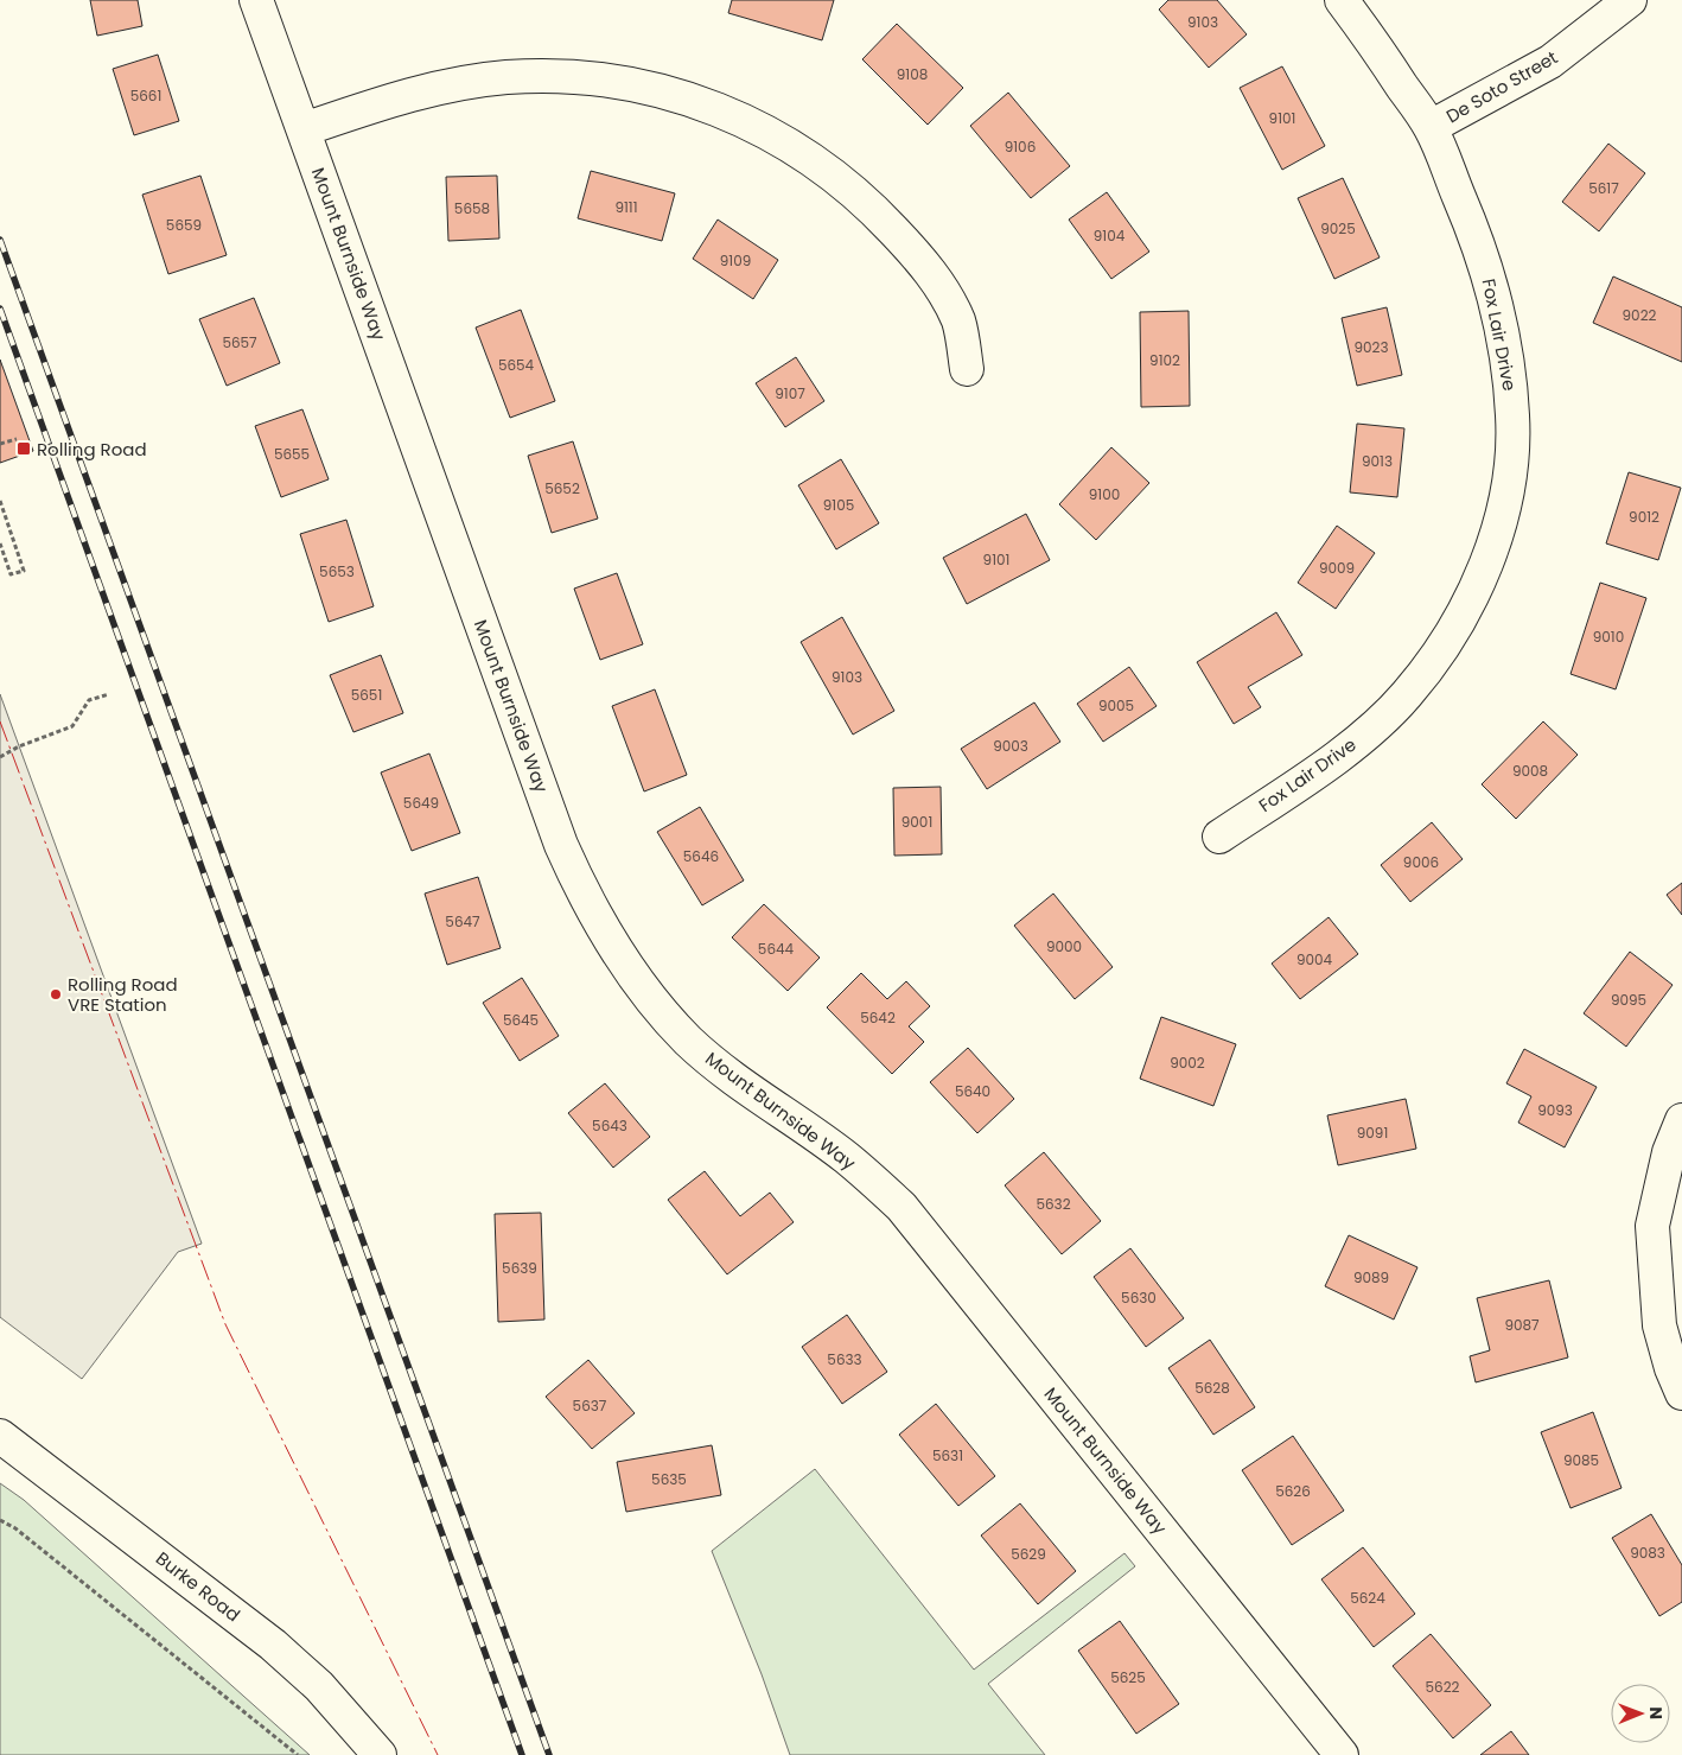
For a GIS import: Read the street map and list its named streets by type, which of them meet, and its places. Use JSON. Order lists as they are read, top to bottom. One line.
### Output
{"streets":{"street":["De Soto Street","Mount Burnside Way","Fox Lair Drive","Burke Road"]},"crossings":[["De Soto Street","Fox Lair Drive"]],"places":{"transit":["Rolling Road"],"other":["Rolling Road VRE Station"]},"house_numbers":["9103","9108","5661","9101","9106","5617","9111","5658","5659","9025","9104","9109","9022","5657","9023","9102","5654","9107","5655","9013","5652","9100","9105","9012","9101","9009","5653","9010","9103","5651","9005","9003","9008","5649","9001","5646","9006","5647","9000","5644","9004","9095","5642","5645","9002","5640","9093","5643","9091","5632","5639","9089","5630","9087","5633","5628","5637","5631","9085","5635","5626","9083","5629","5624","5625","5622"],"north":"right"}
